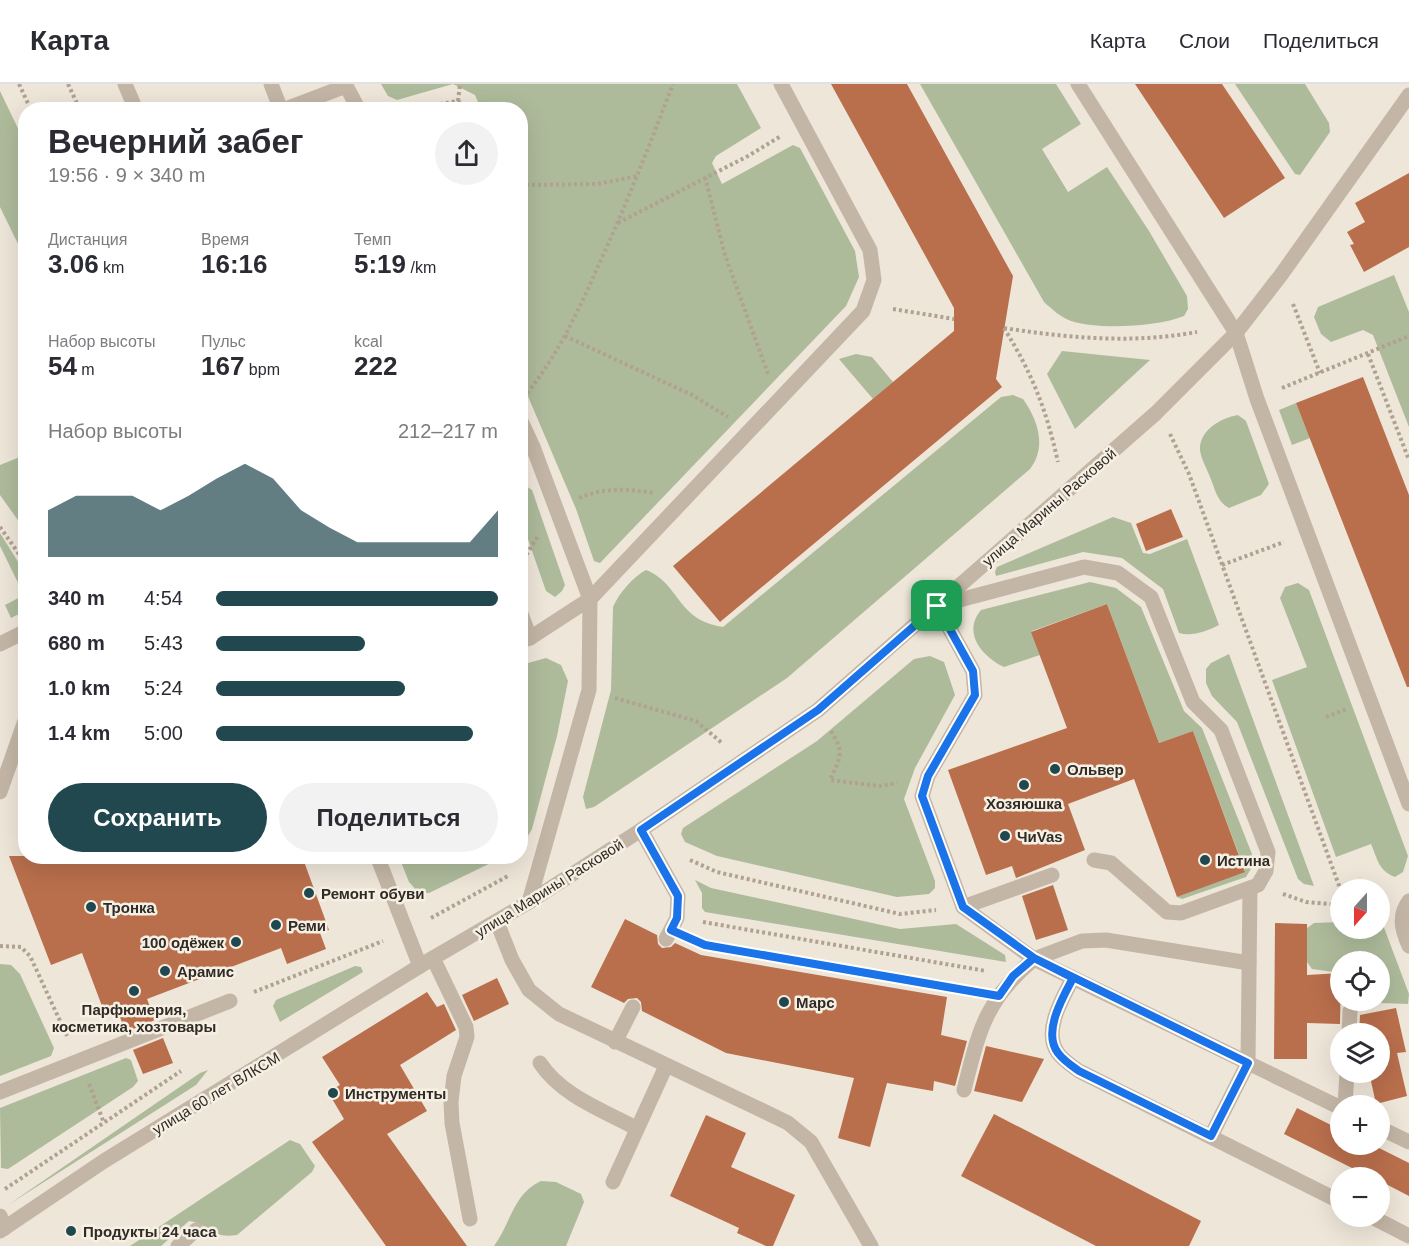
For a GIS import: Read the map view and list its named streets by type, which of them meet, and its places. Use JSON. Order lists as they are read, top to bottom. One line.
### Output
{"streets":{"street":["улица Марины Расковой","улица 60 лет ВЛКСМ"]},"crossings":[["улица Марины Расковой","улица 60 лет ВЛКСМ"]],"places":["Ольвер","Хозяюшка","ЧиVas","Истина","Ремонт обуви","Тронка","Реми","100 одёжек","Арамис","Парфюмерия, косметика, хозтовары","Марс","Инструменты","Продукты 24 часа"],"north":"bottom","page":{"header":"Карта","nav":["Карта","Слои","Поделиться"],"heading":["Вечерний забег","19:56 · 9 × 340 m"],"stats":[["Дистанция","3.06 km"],["Время","16:16"],["Темп","5:19 /km"],["Набор высоты","54 m"],["Пульс","167 bpm"],["kcal","222"]],"chart":["Набор высоты","212–217 m"],"list":[{"name":"340 m","note":"4:54"},{"name":"680 m","note":"5:43"},{"name":"1.0 km","note":"5:24"},{"name":"1.4 km","note":"5:00"}],"buttons":["Сохранить","Поделиться"],"map_buttons":["+","−"]}}
